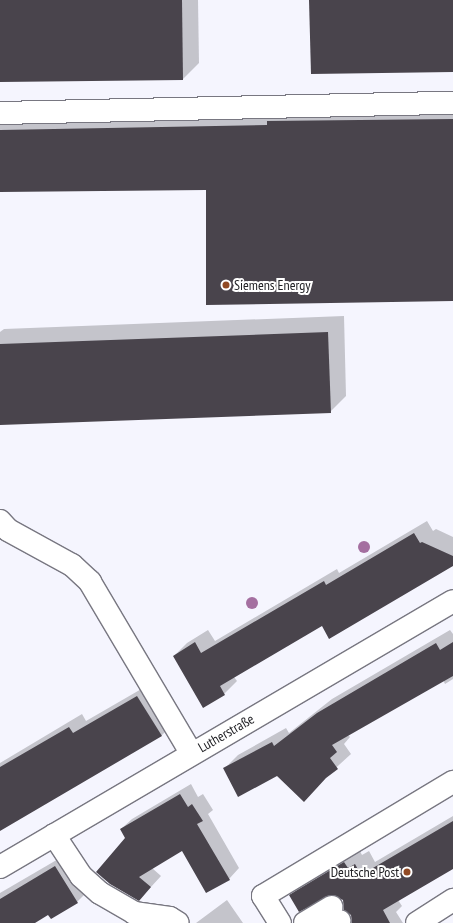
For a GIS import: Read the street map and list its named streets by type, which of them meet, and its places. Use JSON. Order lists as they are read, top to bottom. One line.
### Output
{"streets":{"street":["Lutherstraße"]},"places":["Siemens Energy","Deutsche Post"]}
